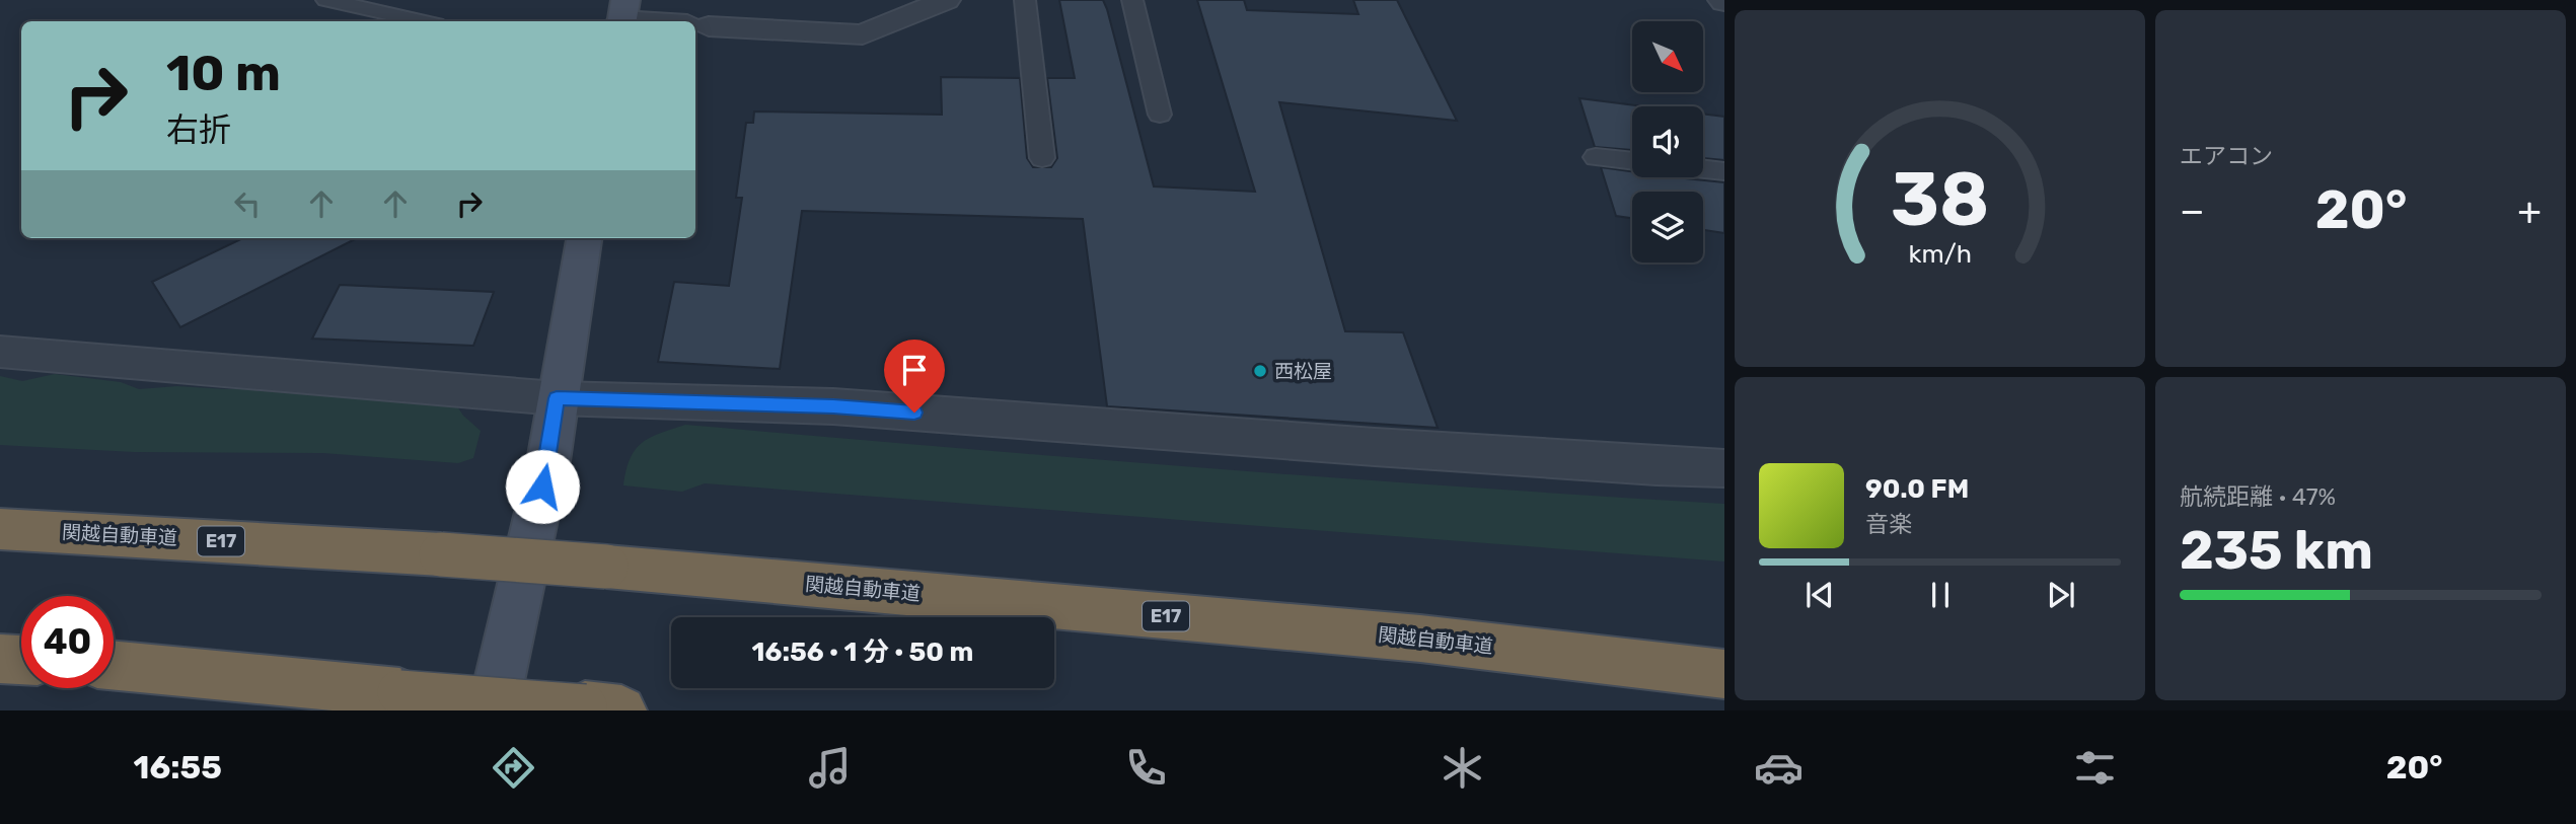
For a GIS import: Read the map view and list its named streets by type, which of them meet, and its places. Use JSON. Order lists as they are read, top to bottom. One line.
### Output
{"streets":{"highway":["関越自動車道","E17"]},"places":["西松屋"],"north":"bottom right","page":{"tile":["エアコン",["航続距離 · 47%","235 km"]],"turn":["10 m","右折"],"heat":["−","20°","+"],"song":["90.0 FM","音楽"],"limit":"40","trip":"16:56 · 1 分 · 50 m","tabs":["16:55","20°"],"gauge":["38","km/h"]}}
